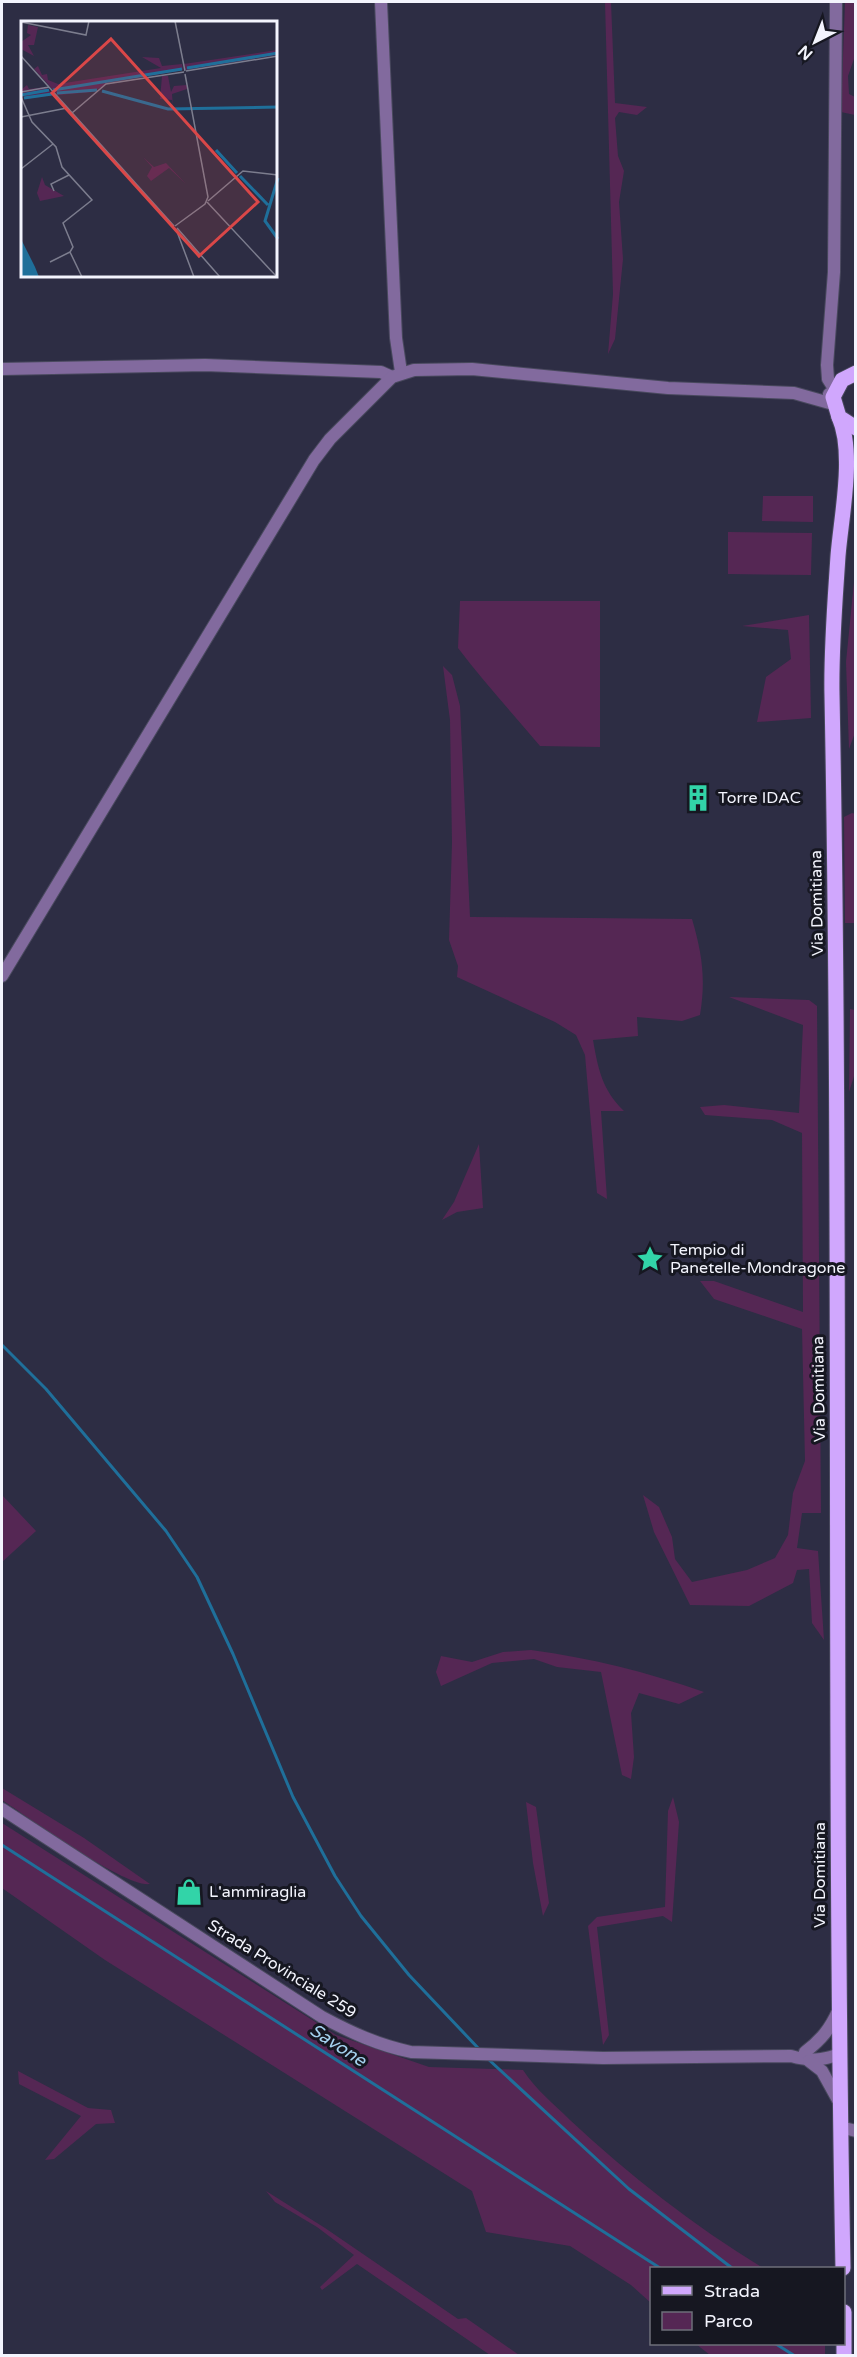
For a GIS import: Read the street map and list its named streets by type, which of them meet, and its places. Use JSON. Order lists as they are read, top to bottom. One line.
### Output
{"streets":{"main road":["Via Domitiana"],"street":["Strada Provinciale 259"]},"water":["Savone"],"places":{"building":["Torre IDAC"],"place":["Tempio di Panetelle-Mondragone"],"shop":["L'ammiraglia"]},"legend":["Strada","Parco"],"north":"bottom left"}
